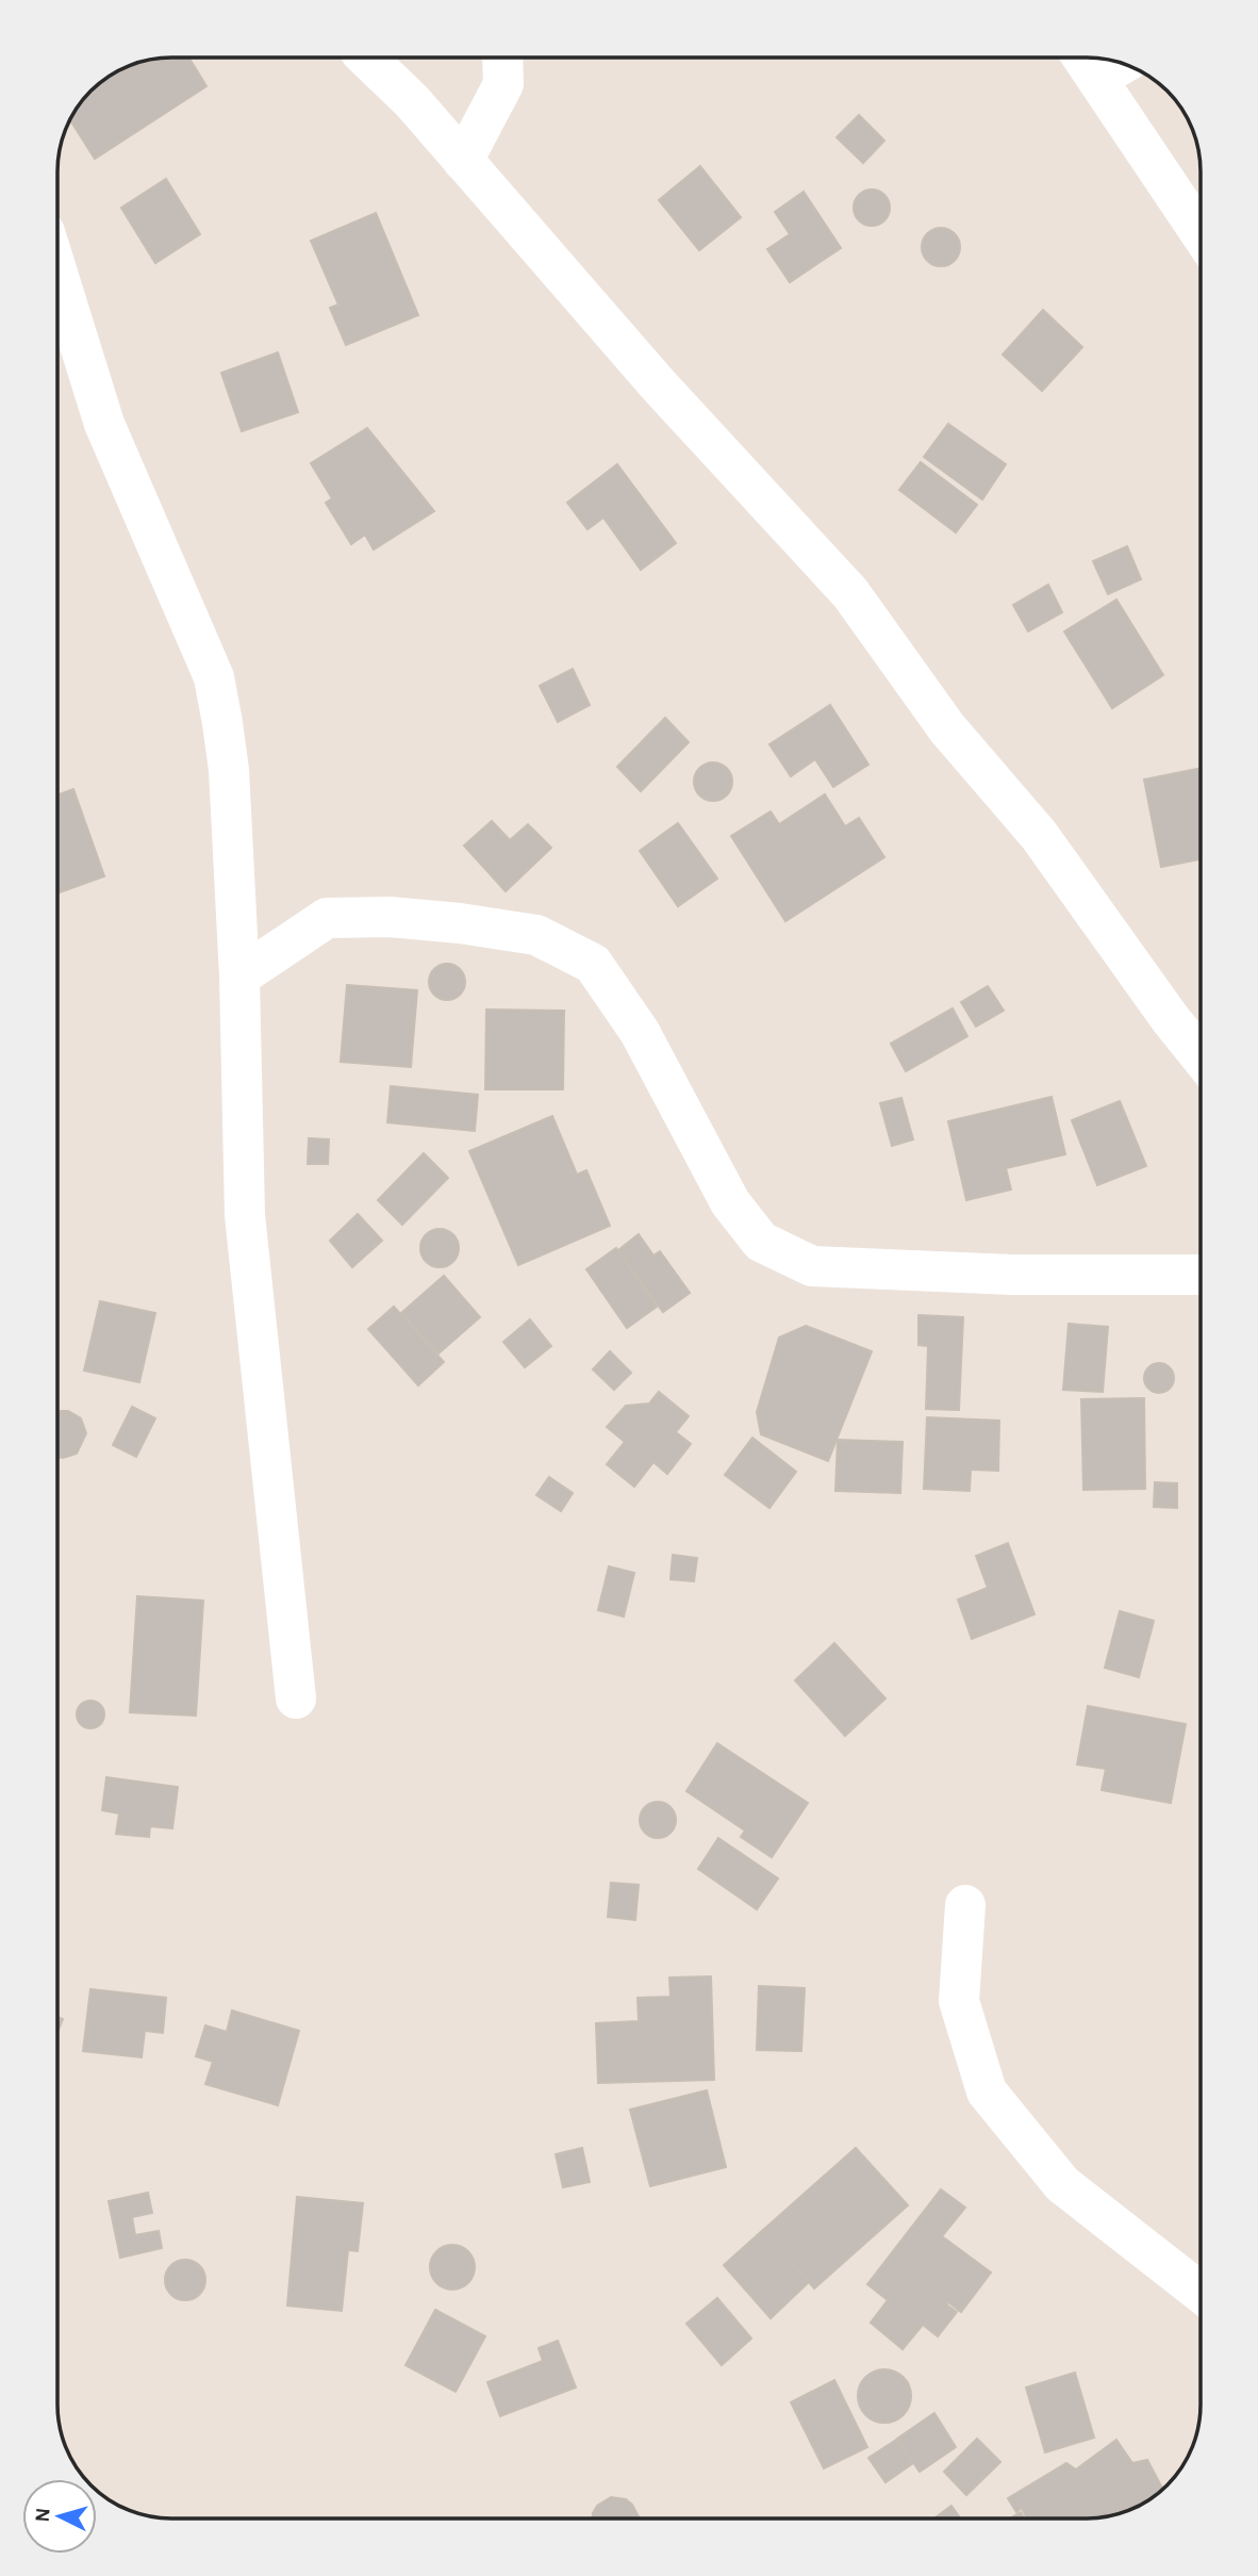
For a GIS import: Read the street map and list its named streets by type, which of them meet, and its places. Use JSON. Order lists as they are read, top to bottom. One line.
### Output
{"north":"left"}
